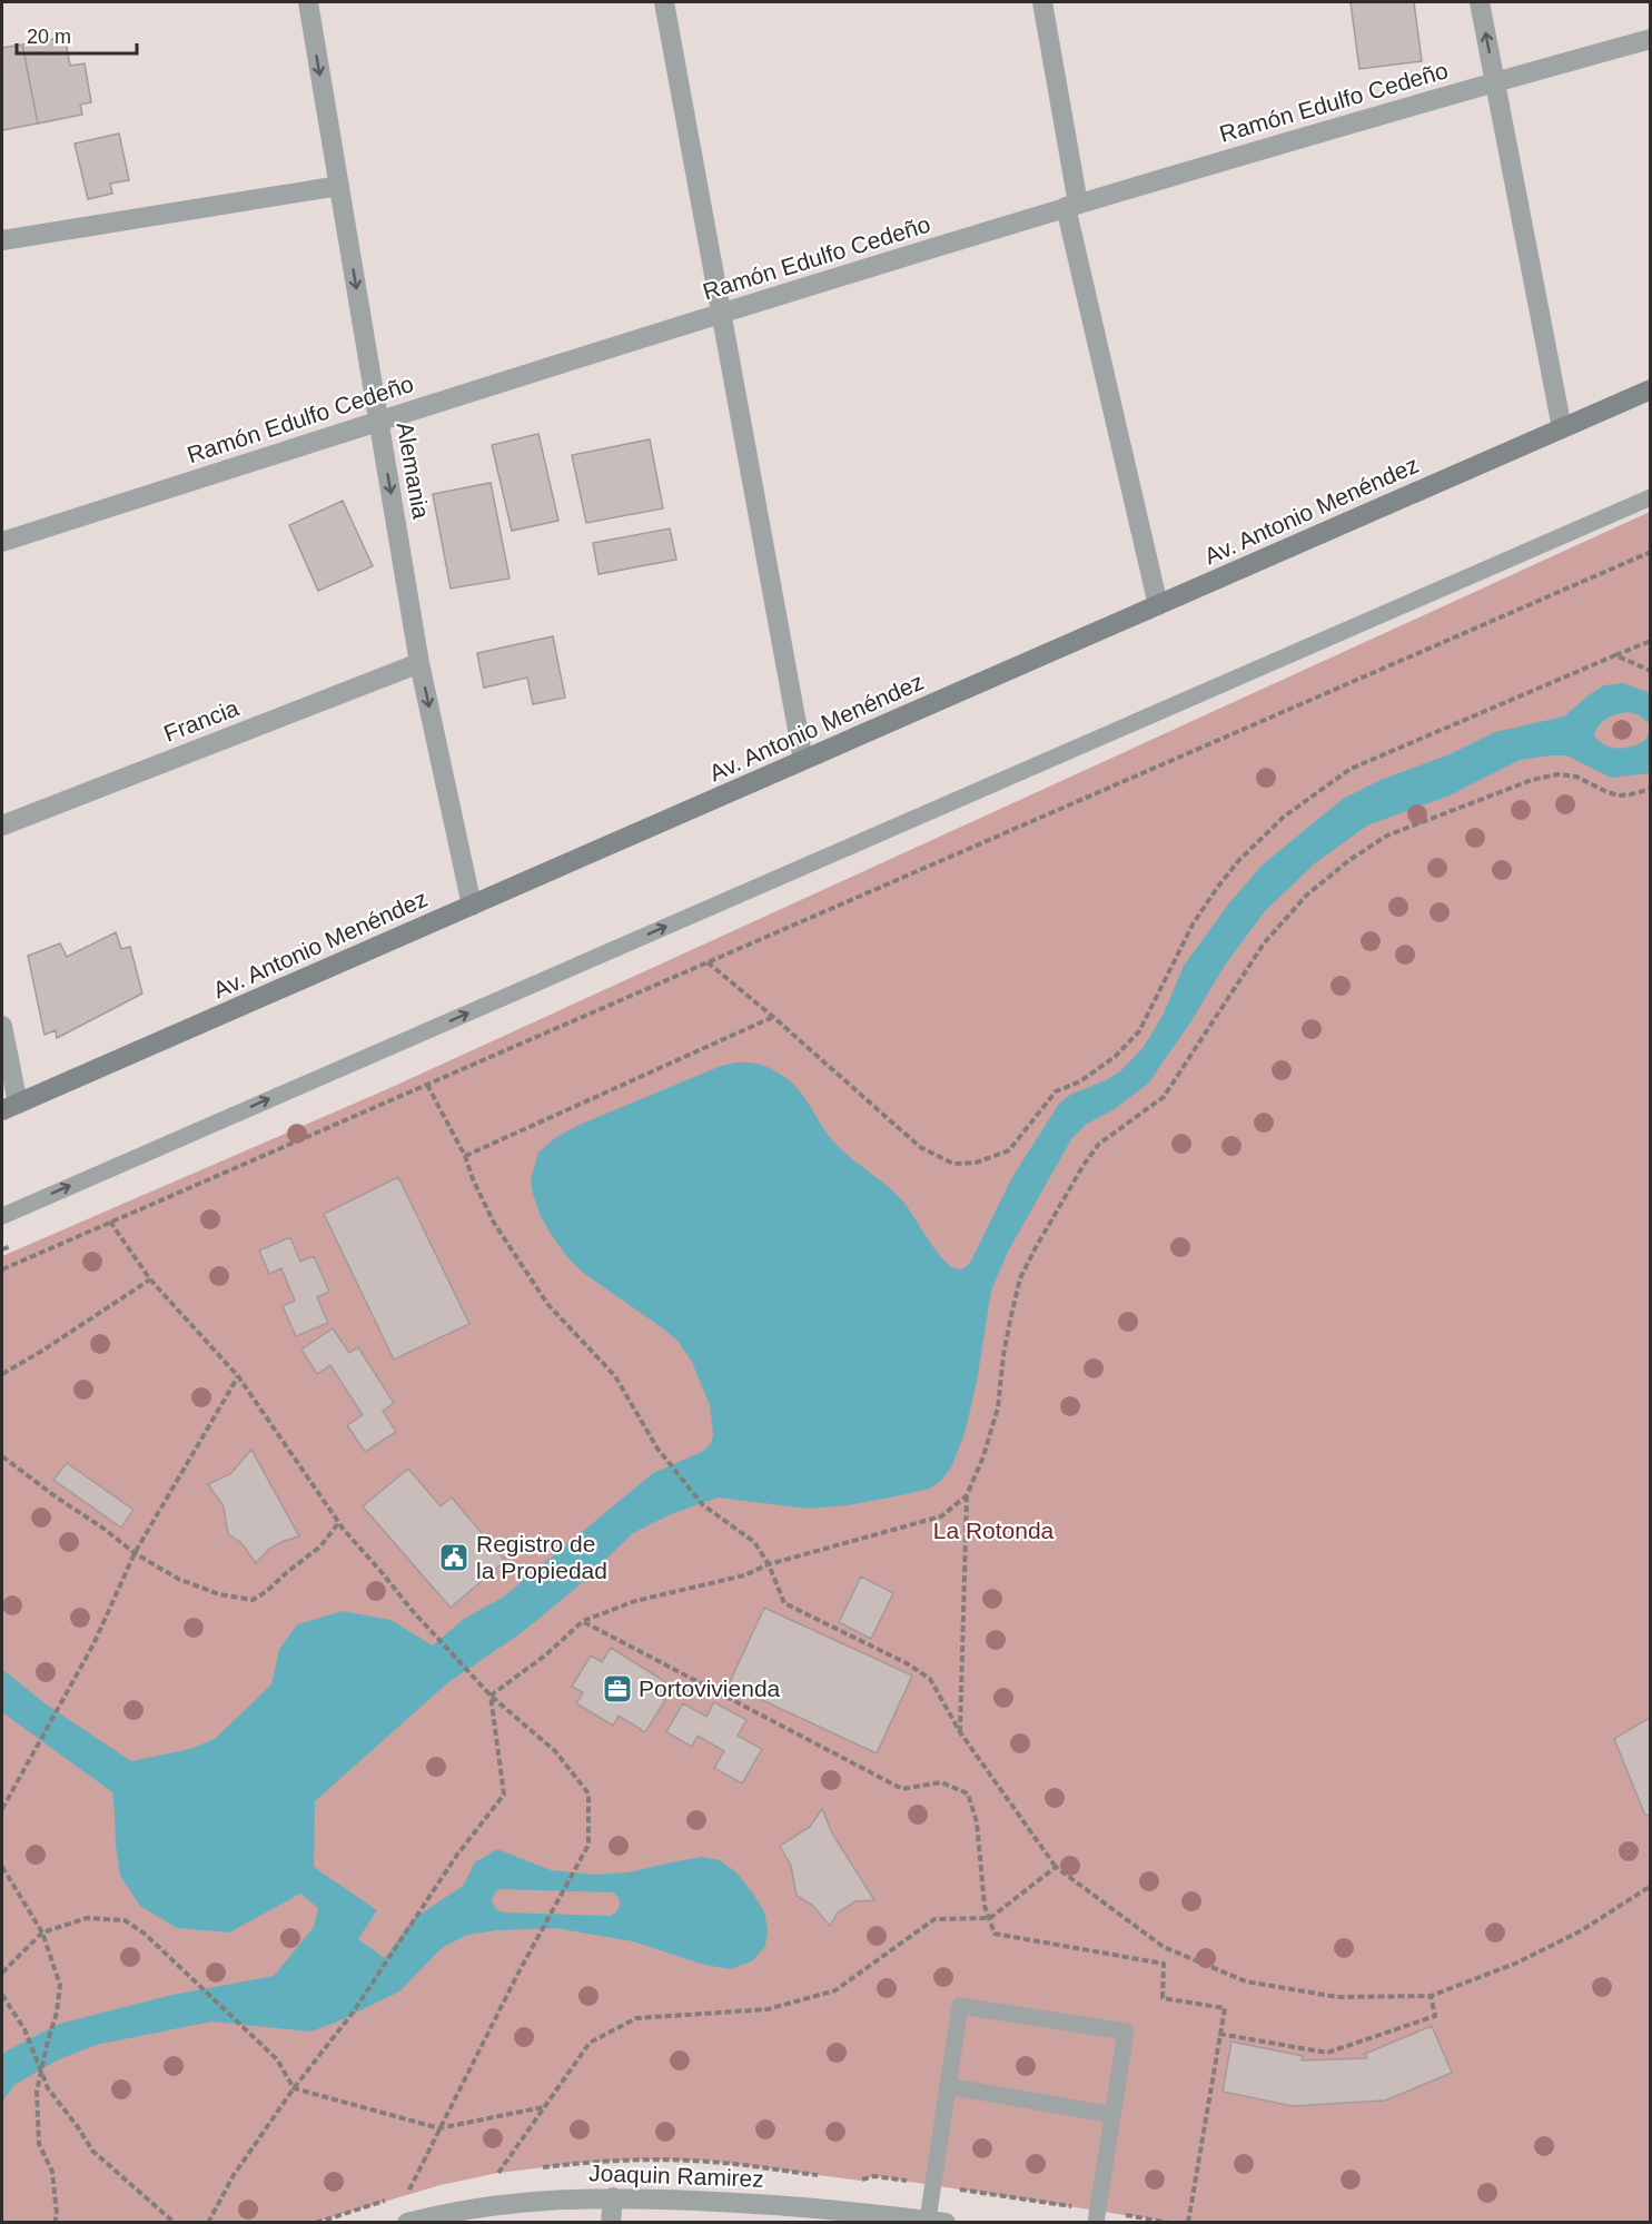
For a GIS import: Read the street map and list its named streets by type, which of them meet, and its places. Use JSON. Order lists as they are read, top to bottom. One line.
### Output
{"streets":{"street":["Ramón Edulfo Cedeño","Alemania","Av. Antonio Menéndez","Francia","Joaquin Ramirez"]},"crossings":[["Ramón Edulfo Cedeño","Alemania"],["Alemania","Av. Antonio Menéndez"],["Alemania","Francia"]],"one_way":["Alemania"],"parks":["La Rotonda"],"places":{"public building":["Registro de la Propiedad"],"office":["Portovivienda"]},"scale_bar":"20 m"}
